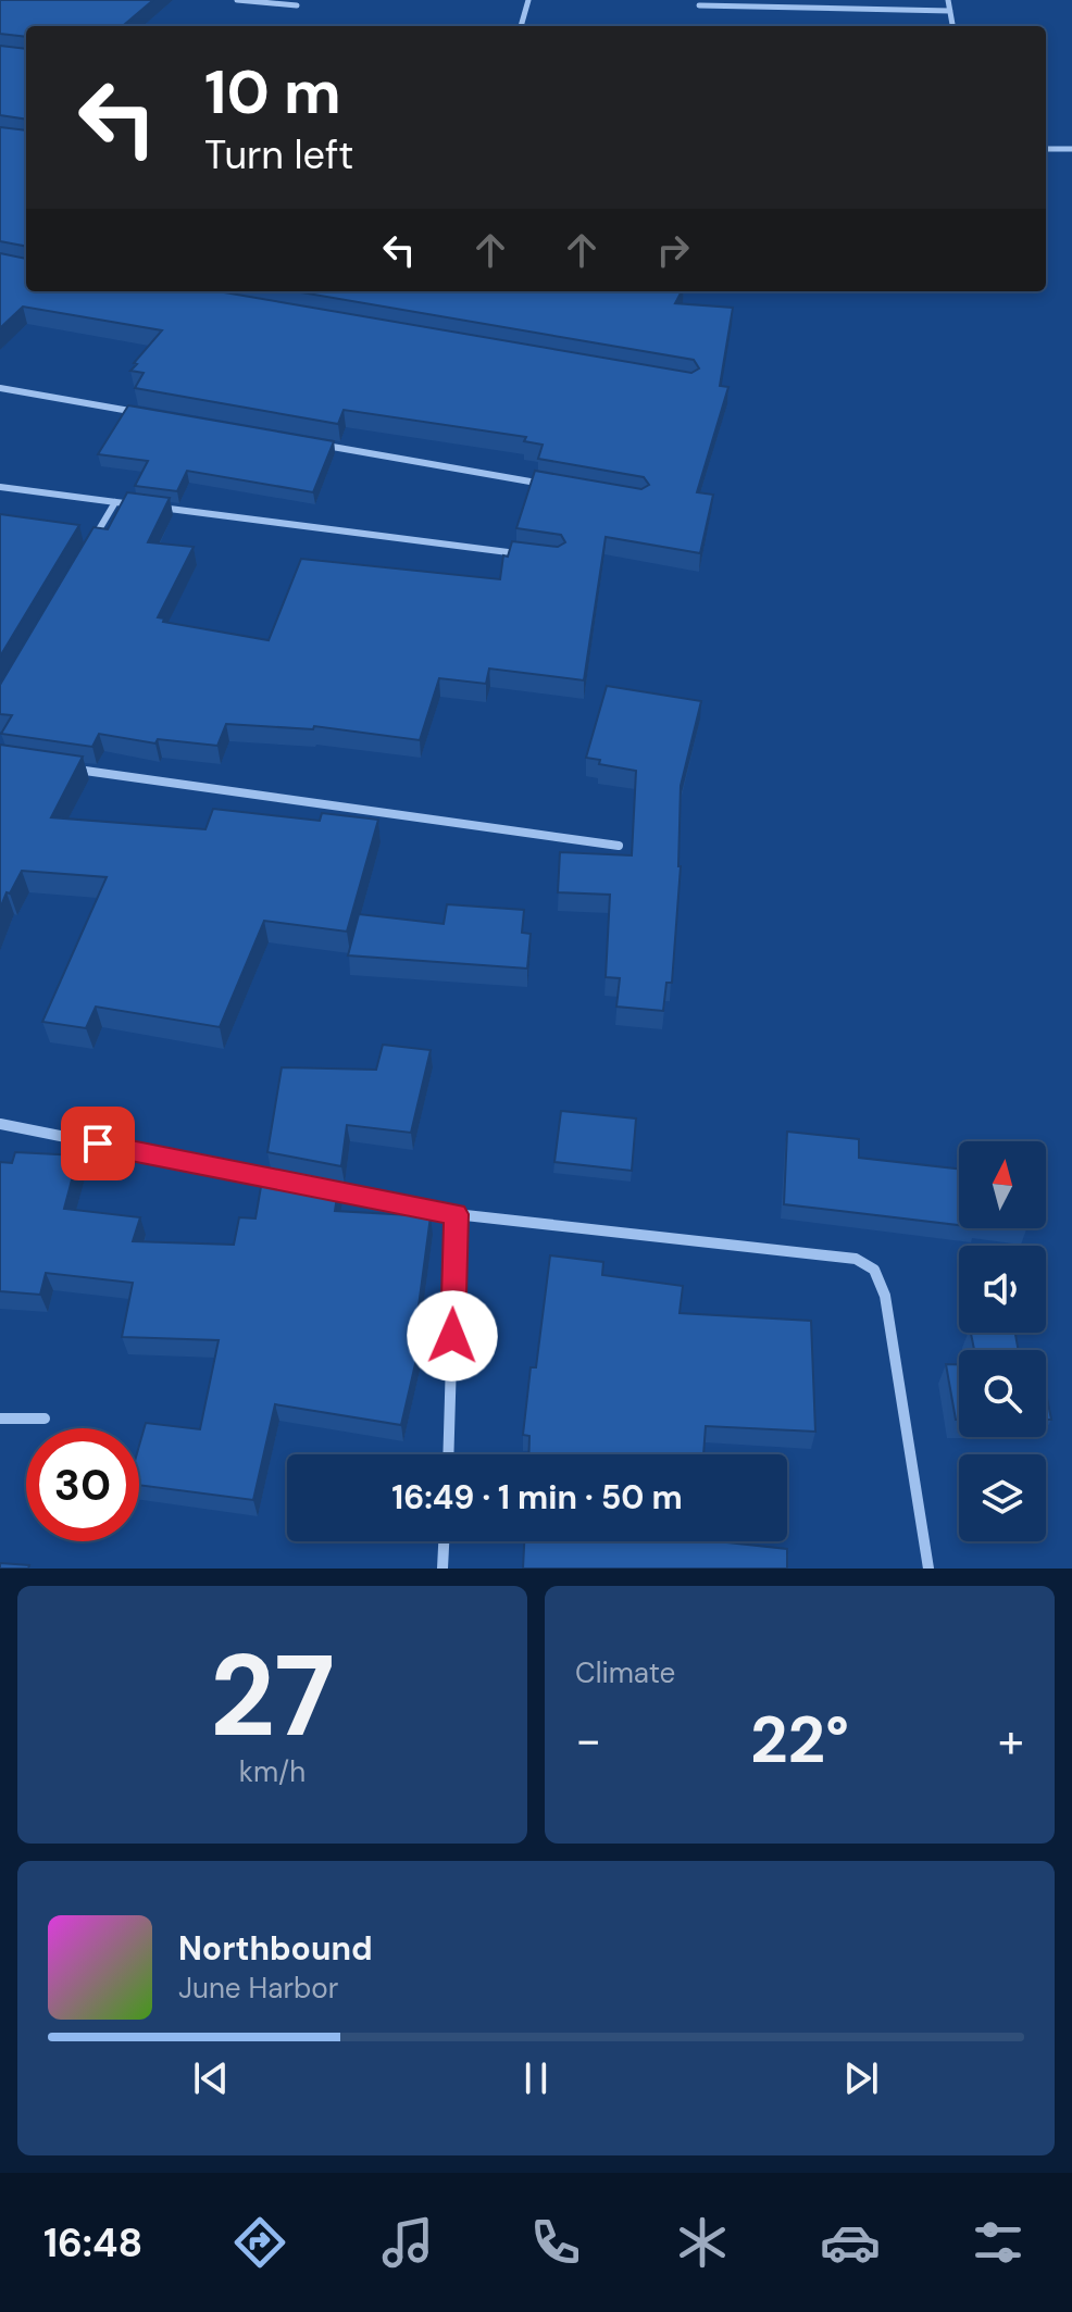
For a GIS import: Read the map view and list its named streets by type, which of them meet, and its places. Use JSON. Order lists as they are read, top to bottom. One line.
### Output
{"north":"top","page":{"turn":["10 m","Turn left"],"limit":"30","trip":"16:49 · 1 min · 50 m","tile":[["27","km/h"],"Climate"],"heat":["−","22°","+"],"song":["Northbound","June Harbor"],"tabs":"16:48"}}
